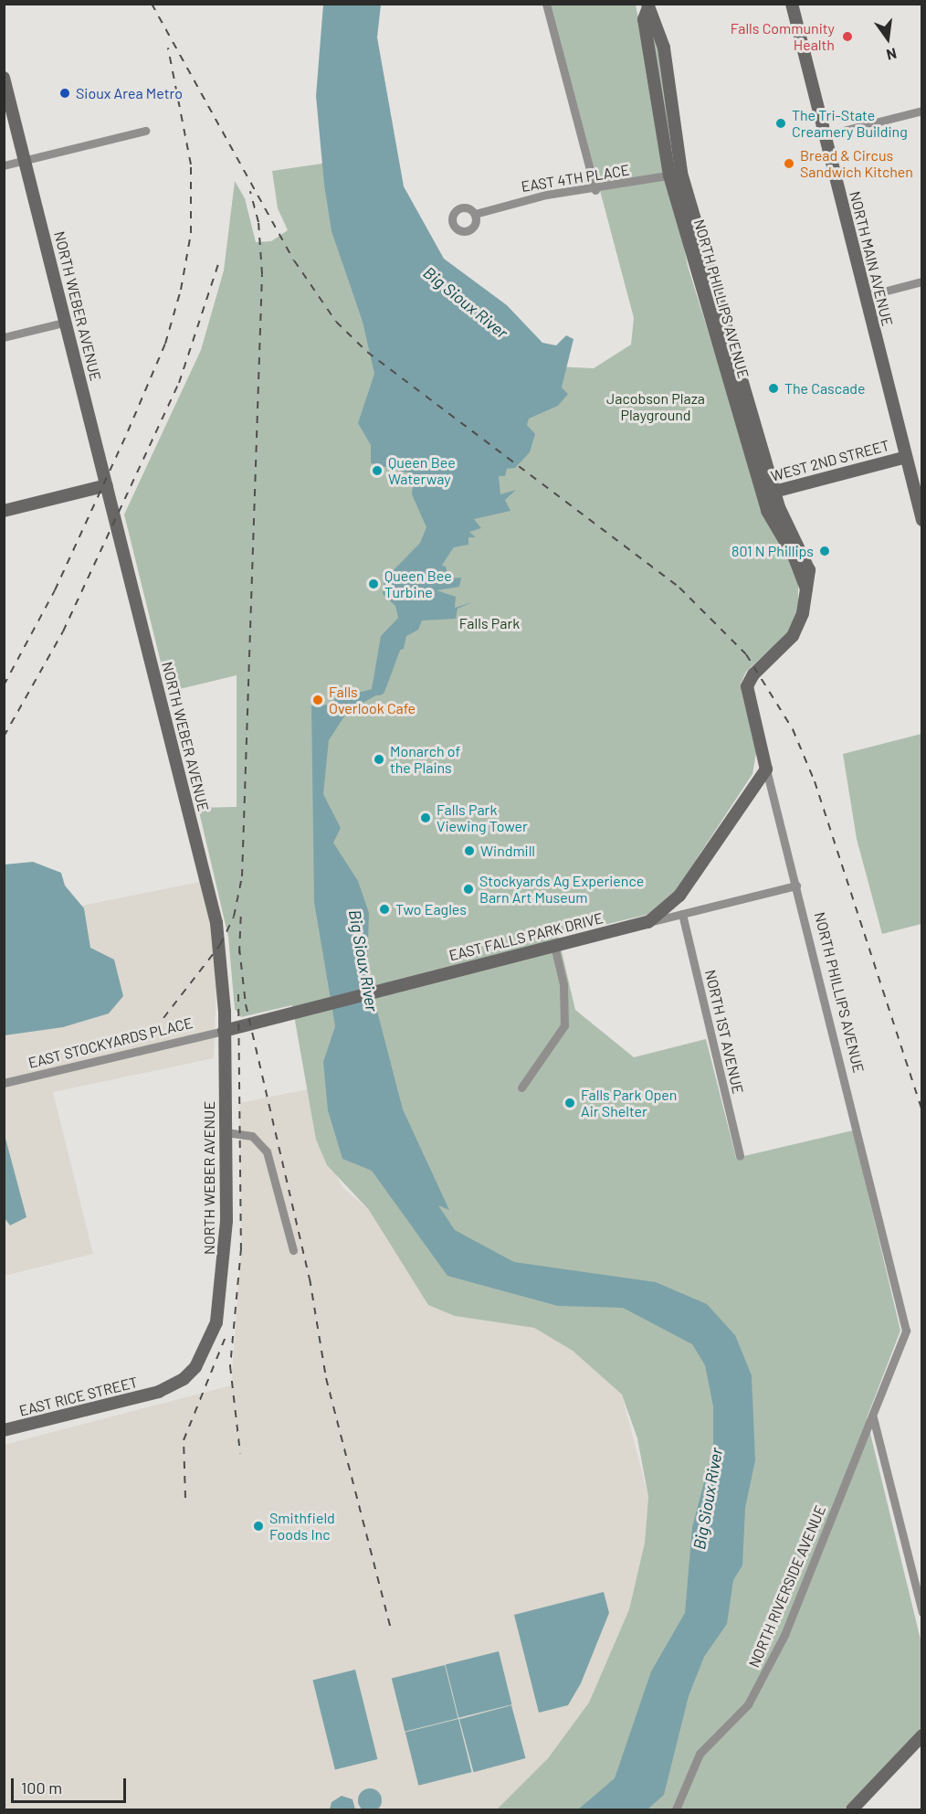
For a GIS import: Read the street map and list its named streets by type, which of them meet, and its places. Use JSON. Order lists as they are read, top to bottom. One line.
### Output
{"streets":{"street":["EAST 4TH PLACE","NORTH MAIN AVENUE","NORTH PHILLIPS AVENUE","NORTH WEBER AVENUE","WEST 2ND STREET","EAST FALLS PARK DRIVE","NORTH 1ST AVENUE","EAST STOCKYARDS PLACE","EAST RICE STREET","NORTH RIVERSIDE AVENUE"]},"crossings":[["EAST 4TH PLACE","NORTH PHILLIPS AVENUE"],["NORTH MAIN AVENUE","WEST 2ND STREET"],["NORTH PHILLIPS AVENUE","WEST 2ND STREET"],["NORTH PHILLIPS AVENUE","EAST FALLS PARK DRIVE"],["NORTH PHILLIPS AVENUE","NORTH RIVERSIDE AVENUE"],["NORTH WEBER AVENUE","EAST FALLS PARK DRIVE"],["NORTH WEBER AVENUE","EAST STOCKYARDS PLACE"],["NORTH WEBER AVENUE","EAST RICE STREET"],["EAST FALLS PARK DRIVE","EAST STOCKYARDS PLACE"]],"water":["Big Sioux River"],"parks":["Jacobson Plaza Playground","Falls Park"],"places":["Falls Community Health","Sioux Area Metro","The Tri-State Creamery Building","Bread & Circus Sandwich Kitchen","The Cascade","Queen Bee Waterway","801 N Phillips","Queen Bee Turbine","Falls Overlook Cafe","Monarch of the Plains","Falls Park Viewing Tower","Windmill","Stockyards Ag Experience Barn Art Museum","Two Eagles","Falls Park Open Air Shelter","Smithfield Foods Inc"],"scale_bar":"100 m","north":"bottom"}
